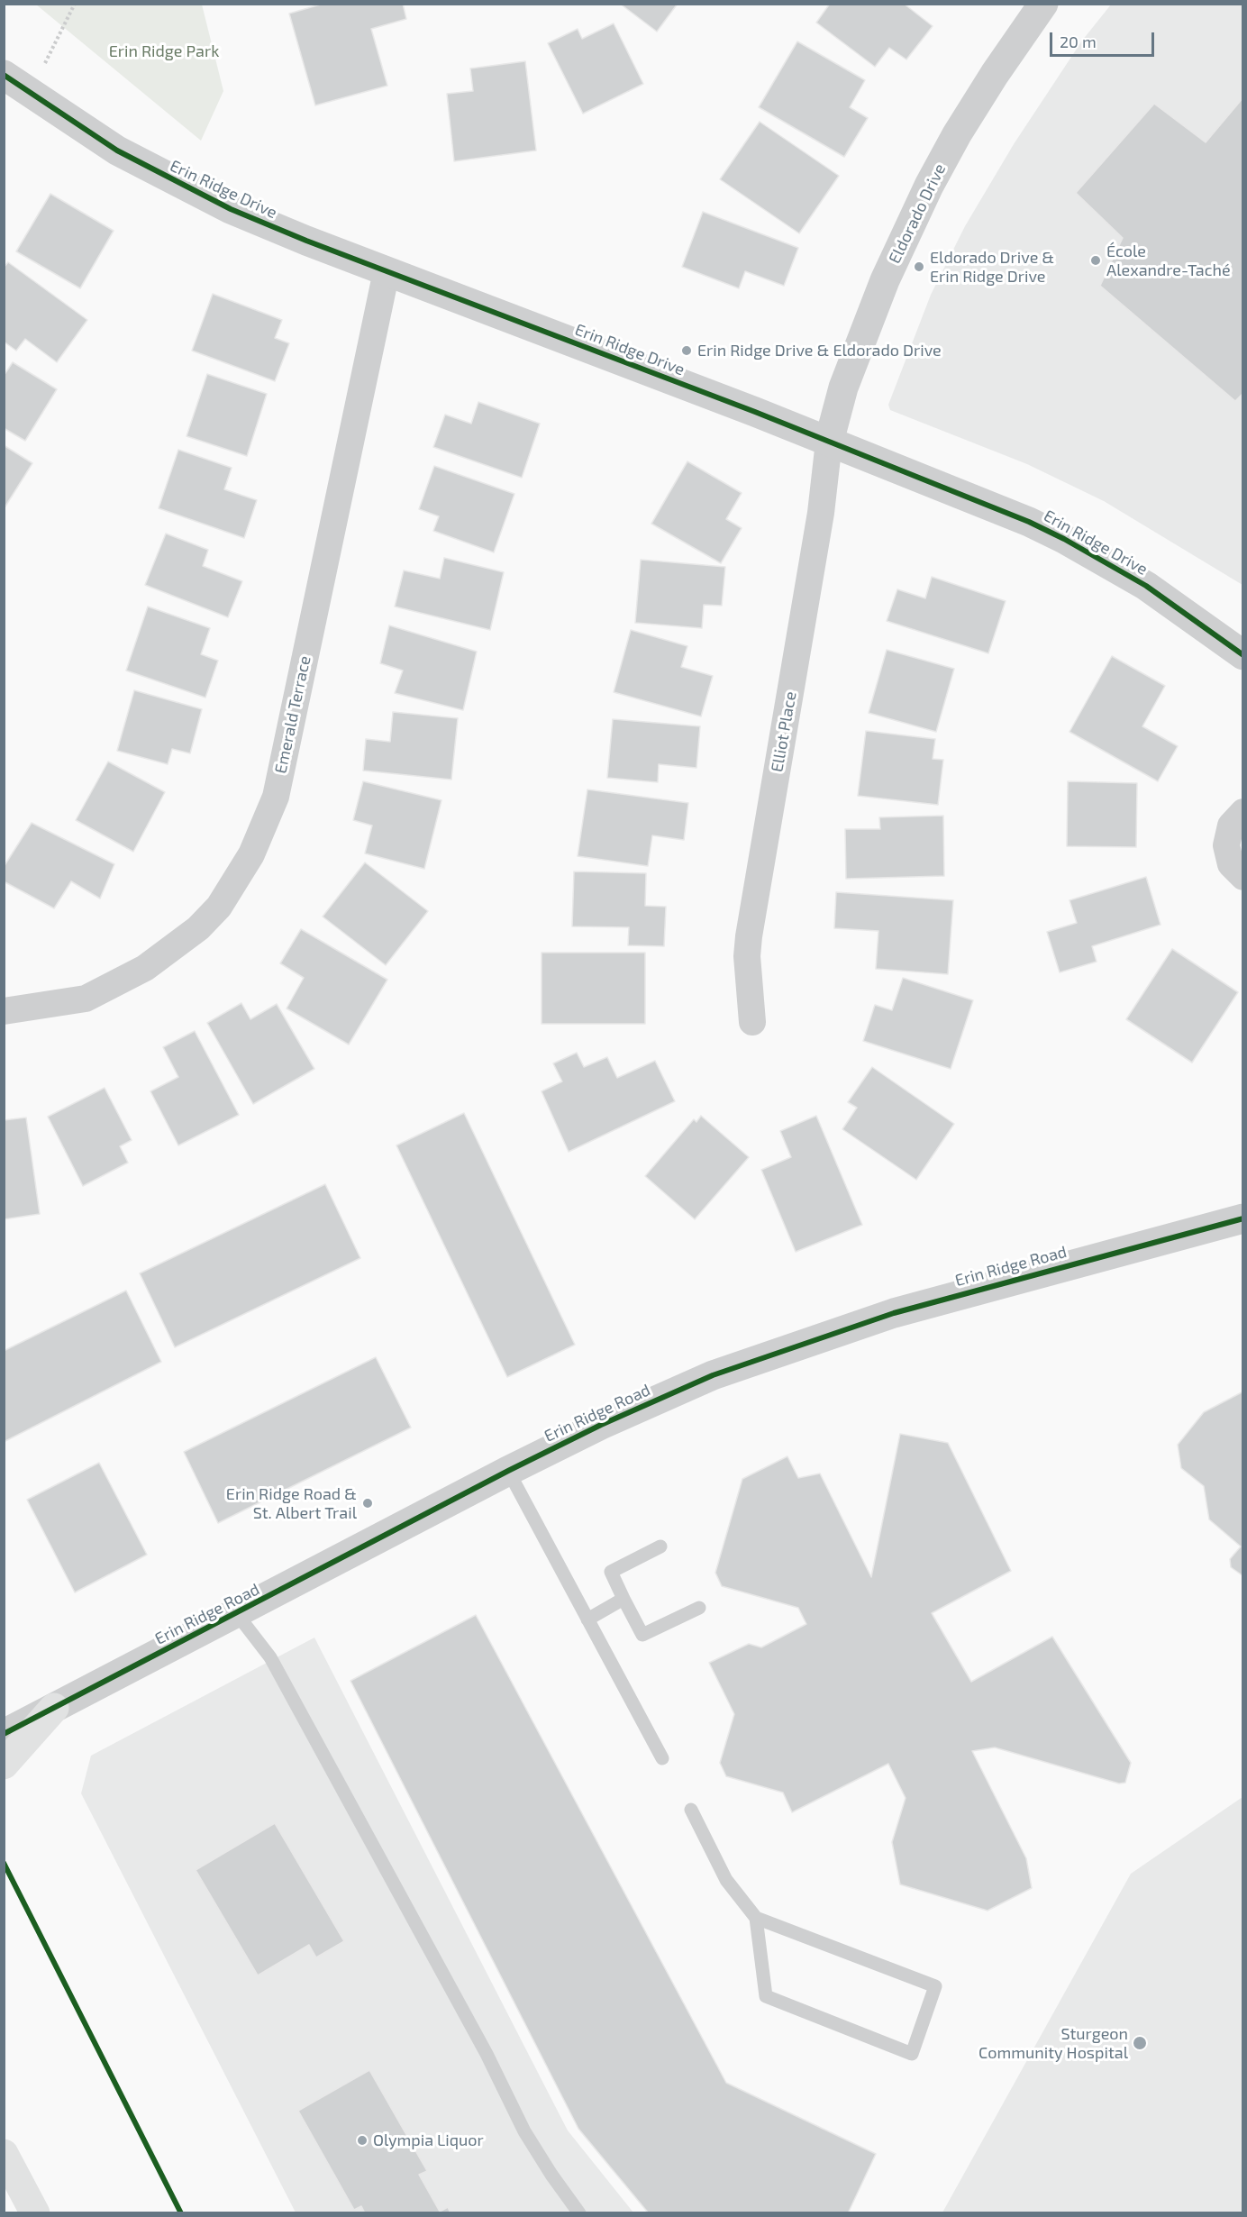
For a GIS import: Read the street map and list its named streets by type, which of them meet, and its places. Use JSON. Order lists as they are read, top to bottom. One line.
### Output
{"streets":{"street":["Erin Ridge Drive","Eldorado Drive","Emerald Terrace","Elliot Place","Erin Ridge Road"]},"crossings":[["Erin Ridge Drive","Eldorado Drive"],["Erin Ridge Drive","Emerald Terrace"],["Erin Ridge Drive","Elliot Place"],["Eldorado Drive","Elliot Place"]],"parks":["Erin Ridge Park"],"places":["École Alexandre-Taché","Eldorado Drive & Erin Ridge Drive","Erin Ridge Drive & Eldorado Drive","Erin Ridge Road & St. Albert Trail","Sturgeon Community Hospital","Olympia Liquor"],"scale_bar":"20 m"}
